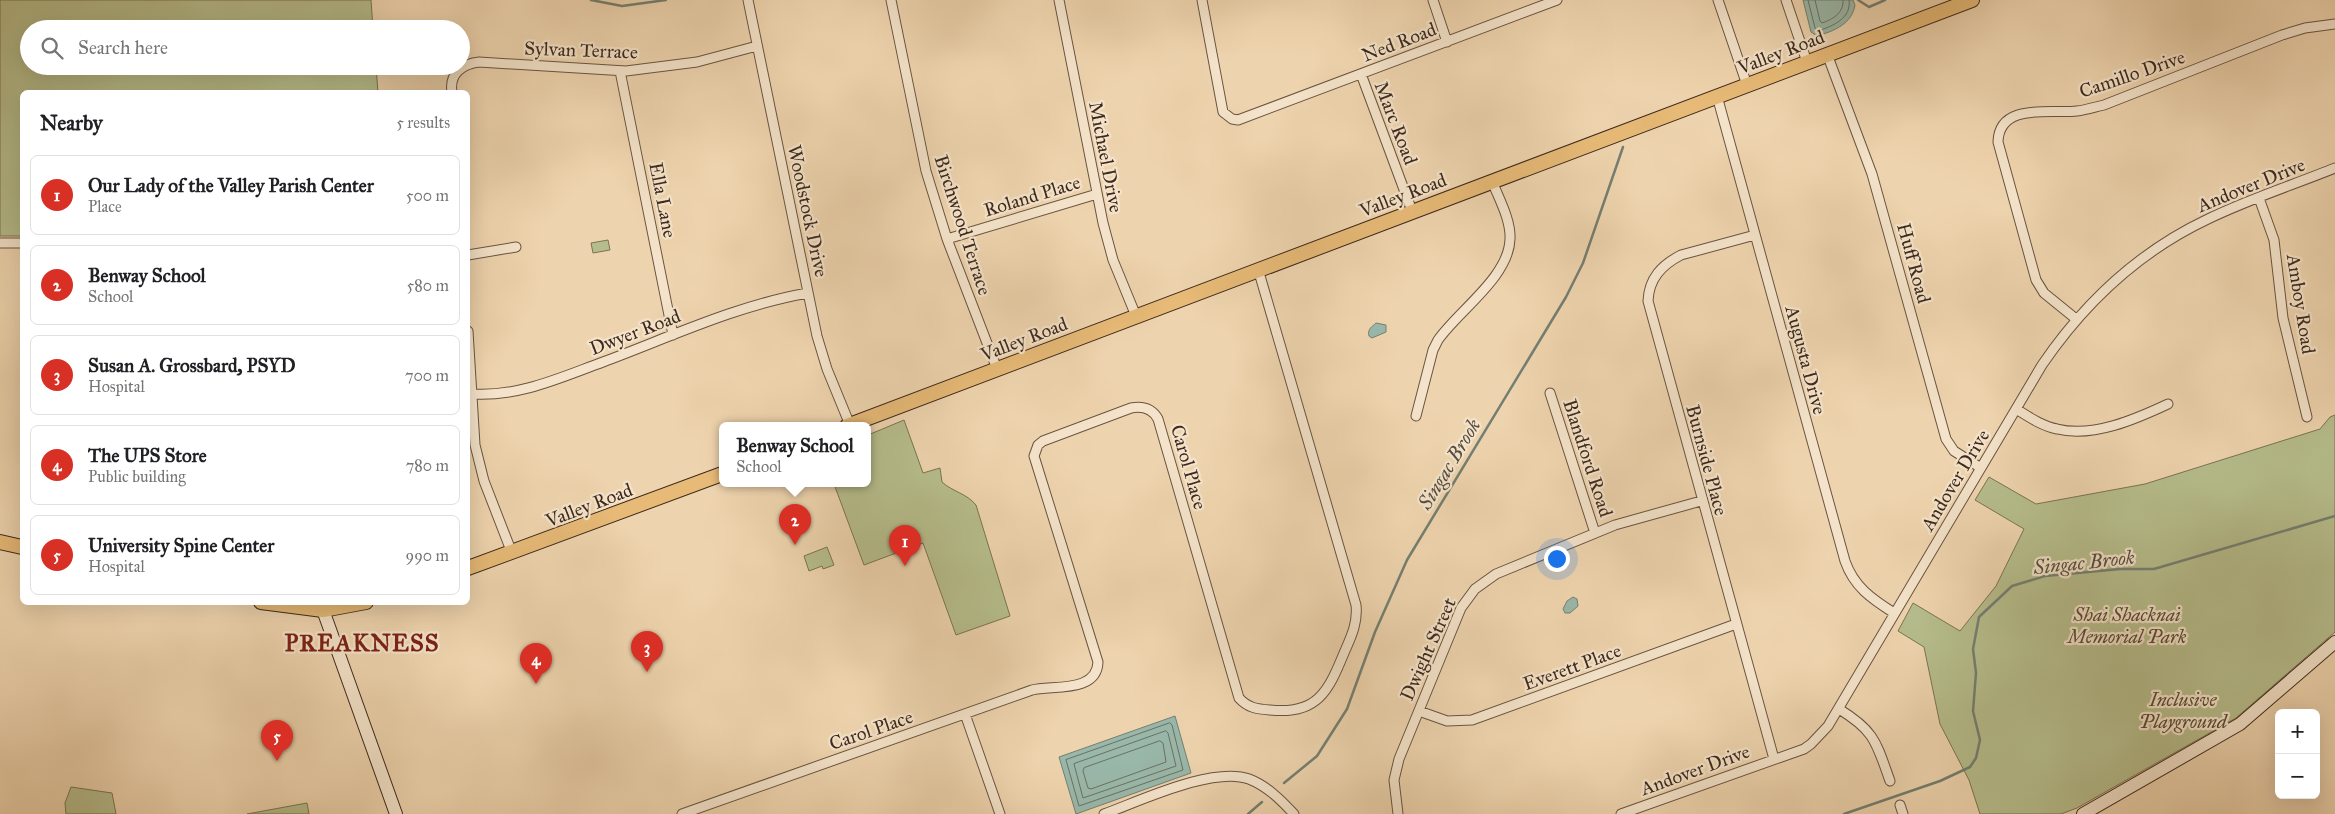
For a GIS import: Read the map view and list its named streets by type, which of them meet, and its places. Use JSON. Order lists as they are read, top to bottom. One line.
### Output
{"streets":{"main road":["Valley Road"],"street":["Ned Road","Sylvan Terrace","Camillo Drive","Marc Road","Michael Drive","Andover Drive","Roland Place","Ella Lane","Woodstock Drive","Birchwood Terrace","Huff Road","Amboy Road","Dwyer Road","Augusta Drive","Blandford Road","Burnside Place","Carol Place","Dwight Street","Everett Place"]},"crossings":[["Ned Road","Marc Road"],["Sylvan Terrace","Ella Lane"],["Sylvan Terrace","Woodstock Drive"],["Valley Road","Marc Road"],["Valley Road","Michael Drive"],["Valley Road","Birchwood Terrace"],["Valley Road","Huff Road"],["Valley Road","Augusta Drive"],["Valley Road","Carol Place"],["Camillo Drive","Andover Drive"],["Michael Drive","Roland Place"],["Andover Drive","Huff Road"],["Andover Drive","Amboy Road"],["Andover Drive","Augusta Drive"],["Andover Drive","Burnside Place"],["Roland Place","Birchwood Terrace"],["Ella Lane","Dwyer Road"],["Woodstock Drive","Dwyer Road"],["Augusta Drive","Burnside Place"],["Blandford Road","Dwight Street"],["Burnside Place","Dwight Street"],["Burnside Place","Everett Place"],["Dwight Street","Everett Place"]],"districts":["PREAKNESS"],"water":["Singac Brook"],"parks":["Shai Shacknai Memorial Park","Inclusive Playground"],"page":{"search":"Search here","heading":["Nearby","5 results"],"list":[{"mark":"1","name":"Our Lady of the Valley Parish Center","note":"Place","value":"500 m"},{"mark":"2","name":"Benway School","note":"School","value":"580 m"},{"mark":"3","name":"Susan A. Grossbard, PSYD","note":"Hospital","value":"700 m"},{"mark":"4","name":"The UPS Store","note":"Public building","value":"780 m"},{"mark":"5","name":"University Spine Center","note":"Hospital","value":"990 m"}],"popup":["Benway School","School"],"pins":["2","1","3","4","5"],"map_buttons":["+","−"]}}
